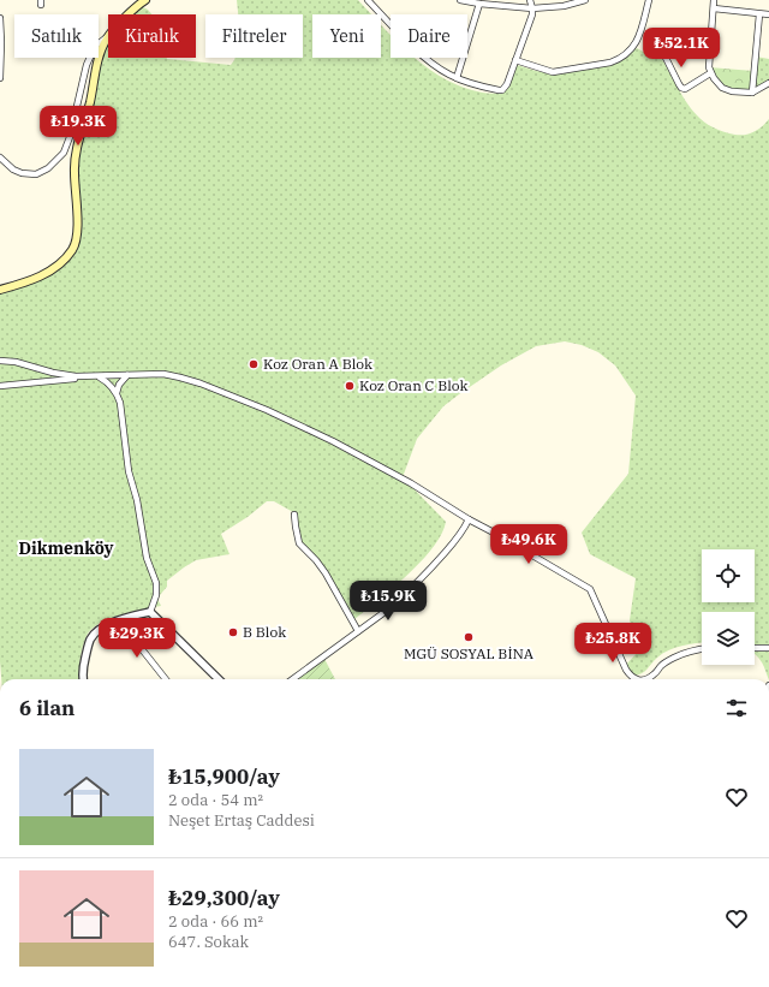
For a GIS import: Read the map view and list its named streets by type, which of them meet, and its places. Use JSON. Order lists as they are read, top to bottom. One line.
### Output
{"districts":["Dikmenköy"],"places":["Koz Oran A Blok","Koz Oran C Blok","B Blok","MGÜ SOSYAL BİNA"],"page":{"chip":["Satılık","Kiralık","Filtreler","Yeni","Daire"],"price":["₺52.1K","₺19.3K","₺49.6K","₺15.9K","₺29.3K","₺25.8K"],"heading":"6 ilan","list":[{"name":"₺15,900/ay","note":"2 oda · 54 m² · Neşet Ertaş Caddesi"},{"name":"₺29,300/ay","note":"2 oda · 66 m² · 647. Sokak"}]}}
